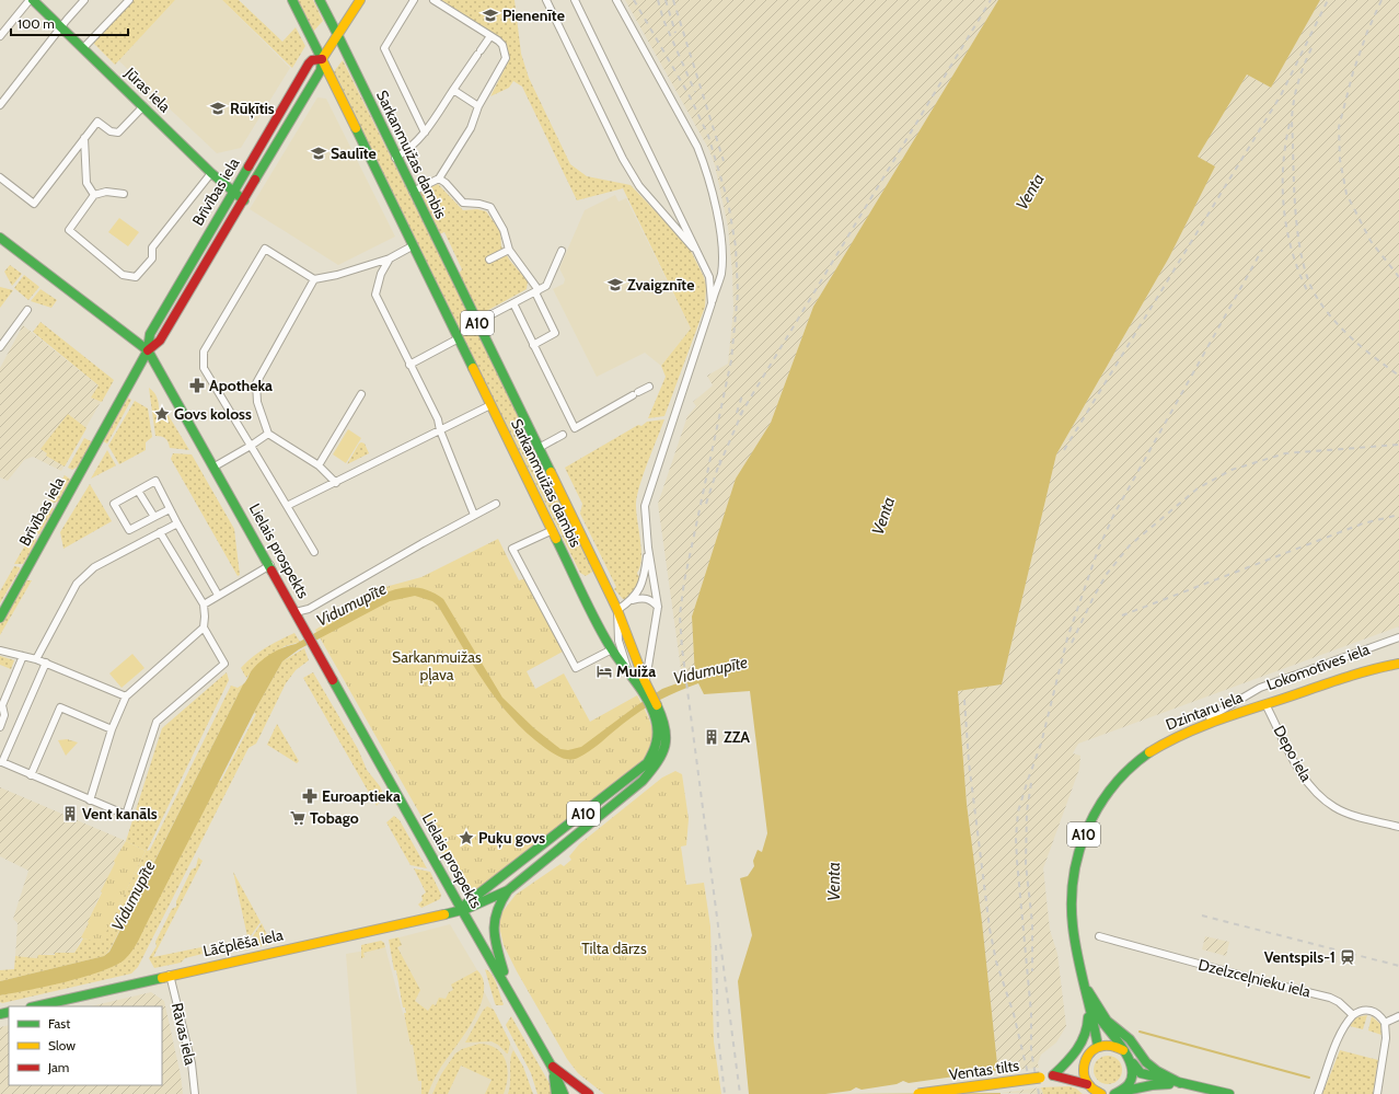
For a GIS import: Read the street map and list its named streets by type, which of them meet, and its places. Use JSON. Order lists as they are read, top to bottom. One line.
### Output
{"streets":{"main road":["Jūras iela","Sarkanmuižas dambis","Brīvības iela","A10","Lielais prospekts","Dzintaru iela","Lāčplēša iela","Ventas tilts"],"street":["Lokomotīves iela","Depo iela","Dzelzceļnieku iela","Rāvas iela"]},"crossings":[["Jūras iela","Brīvības iela"],["Sarkanmuižas dambis","Brīvības iela"],["Sarkanmuižas dambis","A10"],["Sarkanmuižas dambis","Lielais prospekts"],["Sarkanmuižas dambis","Lāčplēša iela"],["Brīvības iela","Lielais prospekts"],["A10","Lielais prospekts"],["A10","Dzintaru iela"],["A10","Lāčplēša iela"],["Lielais prospekts","Lāčplēša iela"],["Lokomotīves iela","Dzintaru iela"],["Dzintaru iela","Depo iela"],["Lāčplēša iela","Rāvas iela"]],"water":["Venta","Vidumupīte"],"parks":["Sarkanmuižas pļava","Tilta dārzs"],"places":{"school or university":["Pienenīte","Rūķītis","Saulīte","Zvaigznīte"],"pharmacy":["Apotheka","Euroaptieka"],"place":["Govs koloss","Puķu govs"],"hotel":["Muiža"],"building":["ZZA","Vent kanāls"],"supermarket":["Tobago"],"station":["Ventspils-1"]},"legend":["Fast","Slow","Jam"],"scale_bar":"100 m"}
